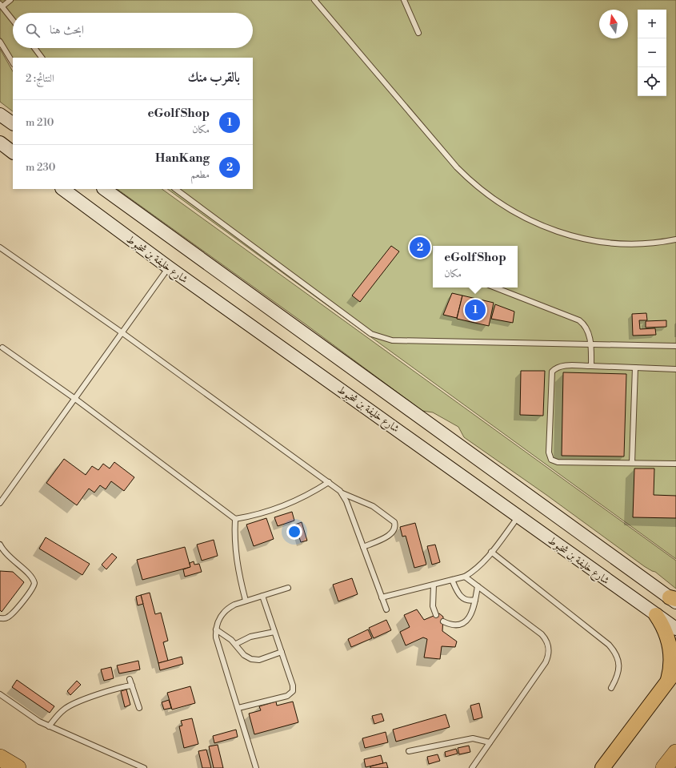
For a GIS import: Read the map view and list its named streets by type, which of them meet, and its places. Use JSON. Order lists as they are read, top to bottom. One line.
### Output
{"streets":{"main road":["شارع خليفة بن شخبوط"]},"north":"top","page":{"map_buttons":["+","−"],"search":"ابحث هنا","heading":["بالقرب منك","النتائج: 2"],"list":[{"mark":"1","name":"eGolf Shop","note":"مكان","value":"210 m"},{"mark":"2","name":"HanKang","note":"مطعم","value":"230 m"}],"pins":["2","1"],"popup":["eGolf Shop","مكان"]}}
